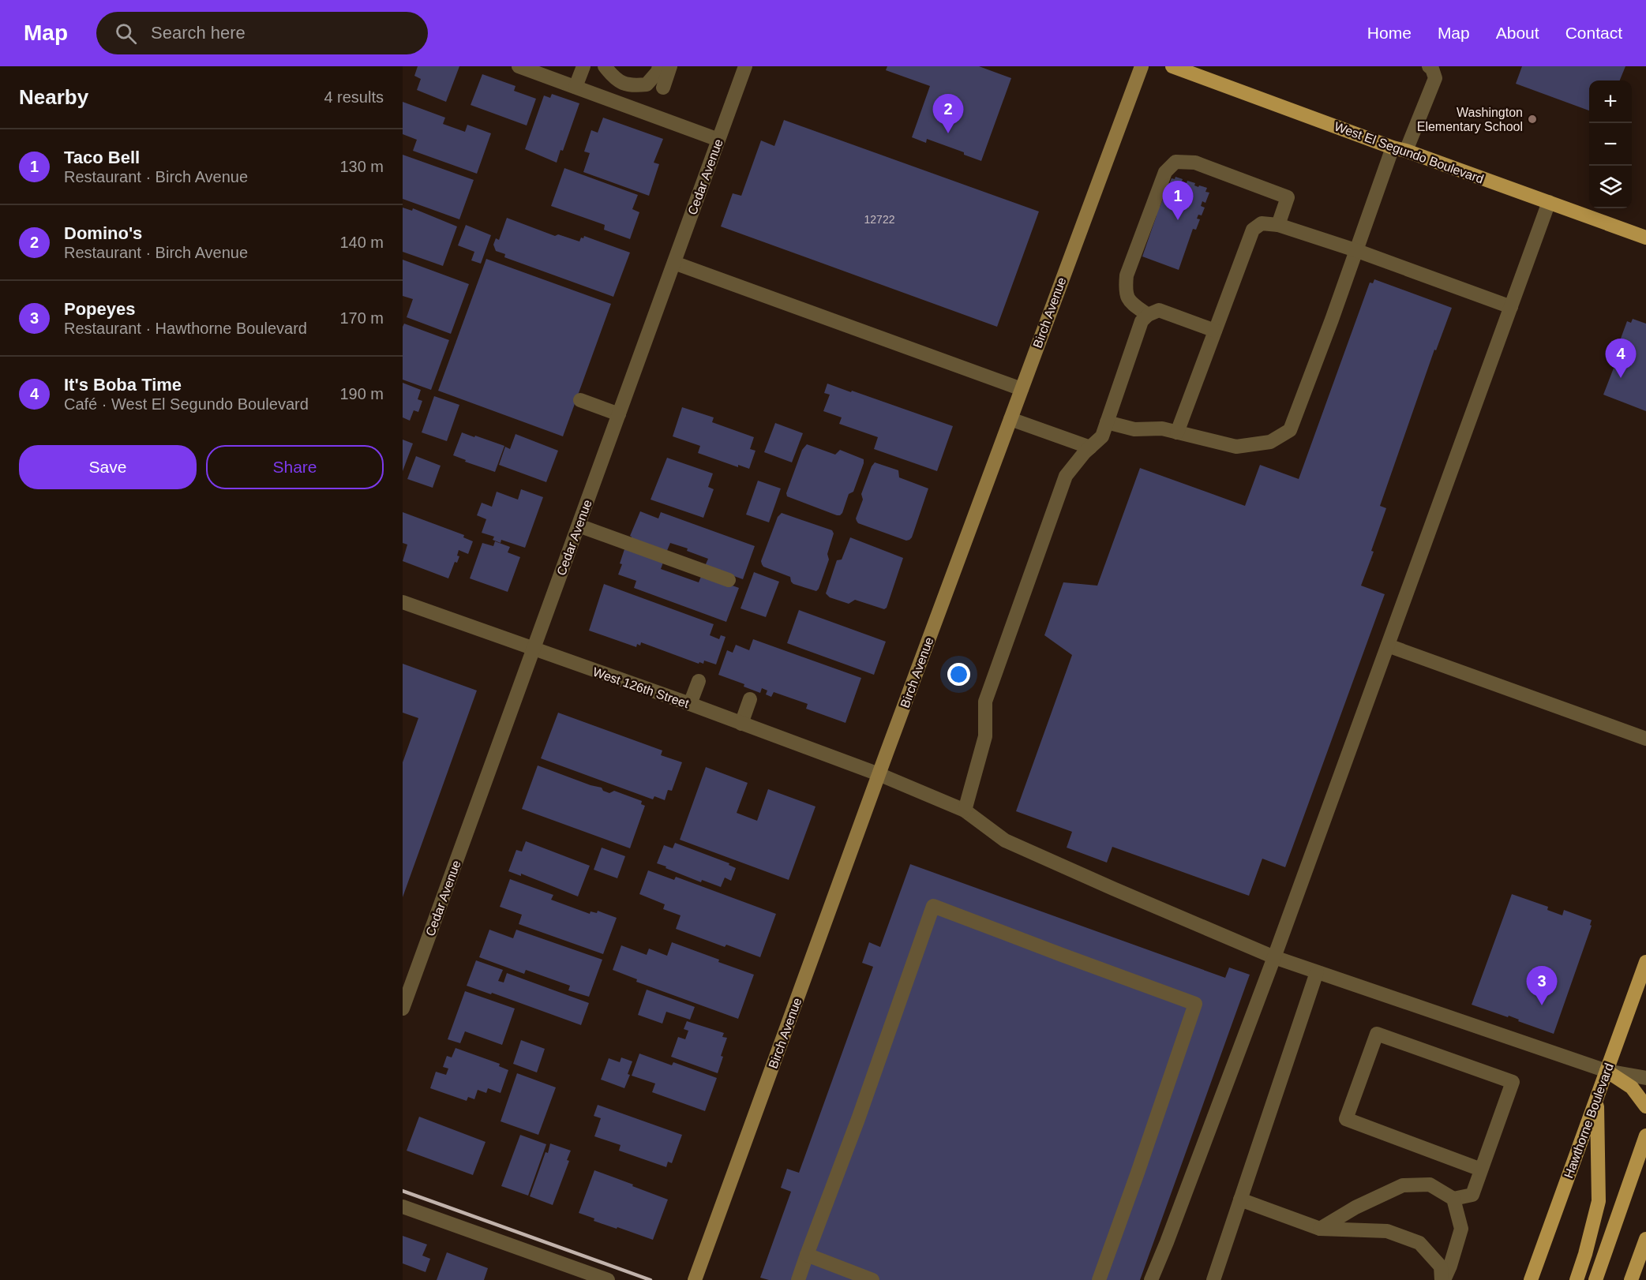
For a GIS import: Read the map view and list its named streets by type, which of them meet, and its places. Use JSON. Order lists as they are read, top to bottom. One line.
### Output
{"streets":{"main road":["West El Segundo Boulevard","Hawthorne Boulevard"],"street":["Cedar Avenue","Birch Avenue","West 126th Street"]},"crossings":[["Cedar Avenue","West 126th Street"],["Birch Avenue","West 126th Street"],["West 126th Street","Hawthorne Boulevard"]],"places":["Washington Elementary School"],"house_numbers":["12722"],"page":{"header":"Map","search":"Search here","nav":["Home","Map","About","Contact"],"heading":["Nearby","4 results"],"map_buttons":["+","−"],"pins":["2","1","4","3"],"list":[{"mark":"1","name":"Taco Bell","note":"Restaurant · Birch Avenue","value":"130 m"},{"mark":"2","name":"Domino's","note":"Restaurant · Birch Avenue","value":"140 m"},{"mark":"3","name":"Popeyes","note":"Restaurant · Hawthorne Boulevard","value":"170 m"},{"mark":"4","name":"It's Boba Time","note":"Café · West El Segundo Boulevard","value":"190 m"}],"buttons":["Save","Share"]}}
